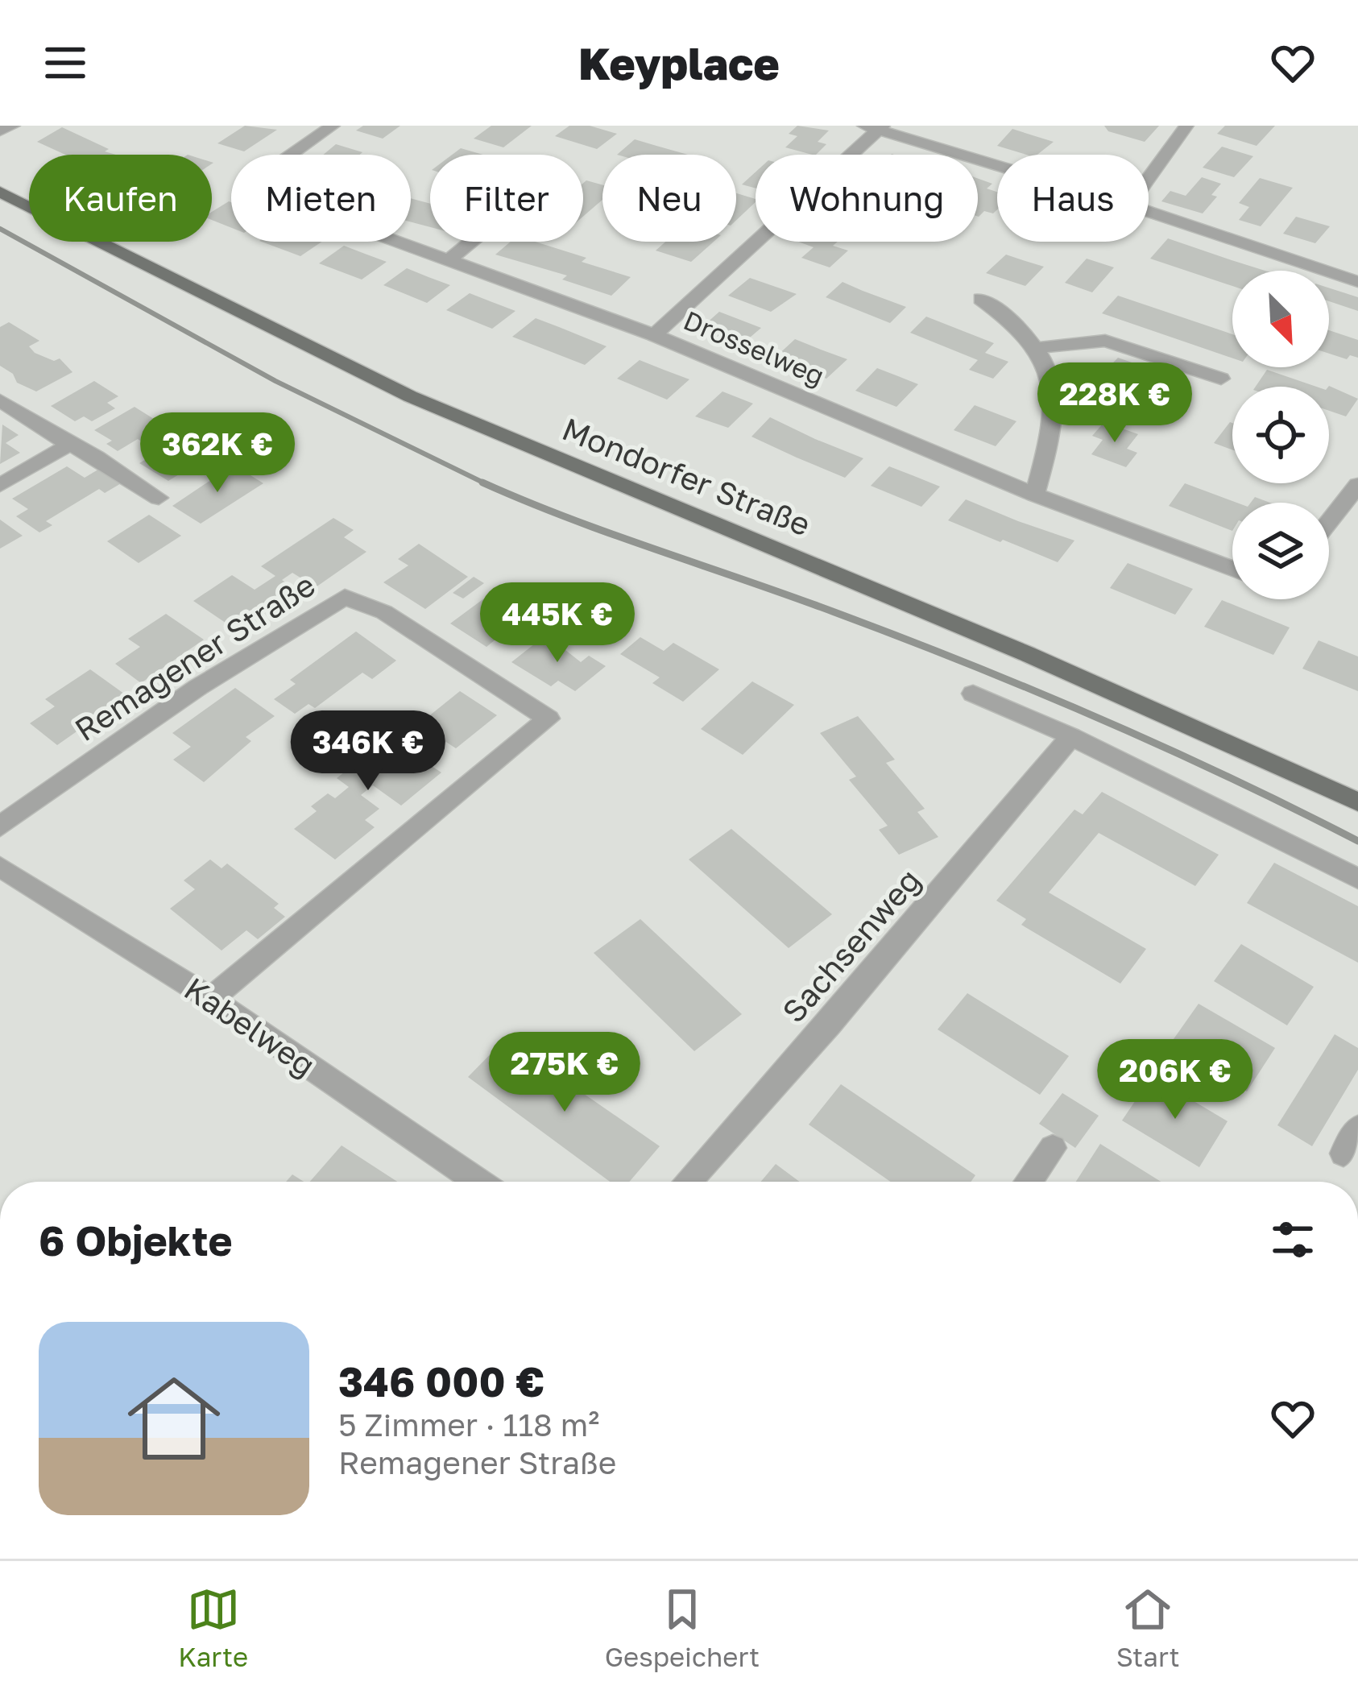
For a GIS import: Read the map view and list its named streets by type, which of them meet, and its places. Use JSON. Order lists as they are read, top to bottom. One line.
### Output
{"streets":{"main road":["Mondorfer Straße"],"street":["Drosselweg","Remagener Straße","Sachsenweg","Kabelweg"]},"crossings":[["Remagener Straße","Kabelweg"]],"north":"bottom right","page":{"header":"Keyplace","chip":["Kaufen","Mieten","Filter","Neu","Wohnung","Haus"],"price":["228K €","362K €","445K €","346K €","275K €","206K €"],"heading":"6 Objekte","list":[{"name":"346 000 €","note":"5 Zimmer · 118 m² · Remagener Straße"}],"tabs":["Karte","Gespeichert","Start"]}}
